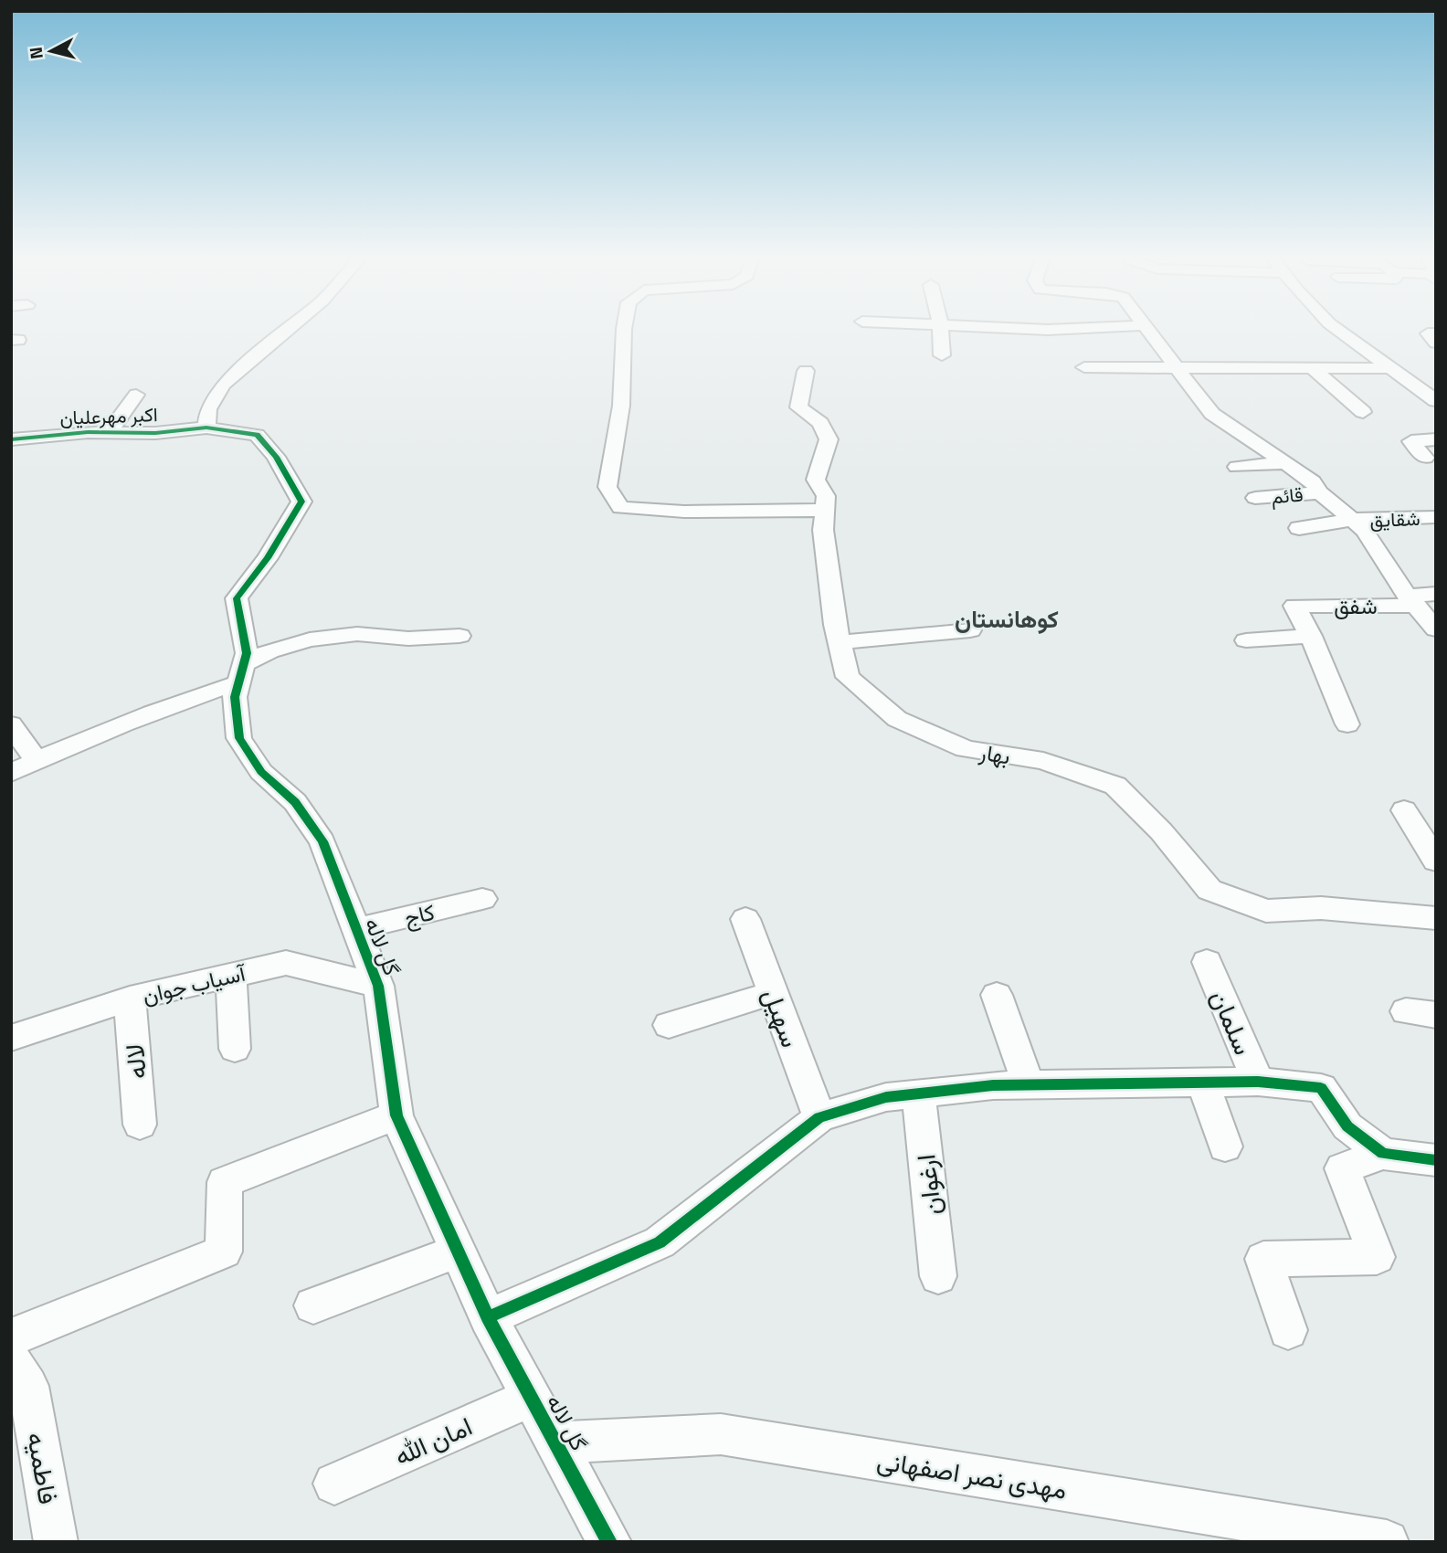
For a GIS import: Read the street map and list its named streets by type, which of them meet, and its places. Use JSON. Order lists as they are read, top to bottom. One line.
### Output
{"streets":{"street":["اکبر مهرعلیان","قائم","شقایق","شفق","بهار","کاج","گل لاله","آسیاب جوان","سهیل","سلمان","لاله","ارغوان","امان الله","فاطمیه","مهدی نصر اصفهانی"]},"crossings":[["اکبر مهرعلیان","گل لاله"],["کاج","گل لاله"],["گل لاله","آسیاب جوان"],["گل لاله","امان الله"],["گل لاله","مهدی نصر اصفهانی"],["آسیاب جوان","لاله"]],"districts":["کوهانستان"],"north":"left"}
